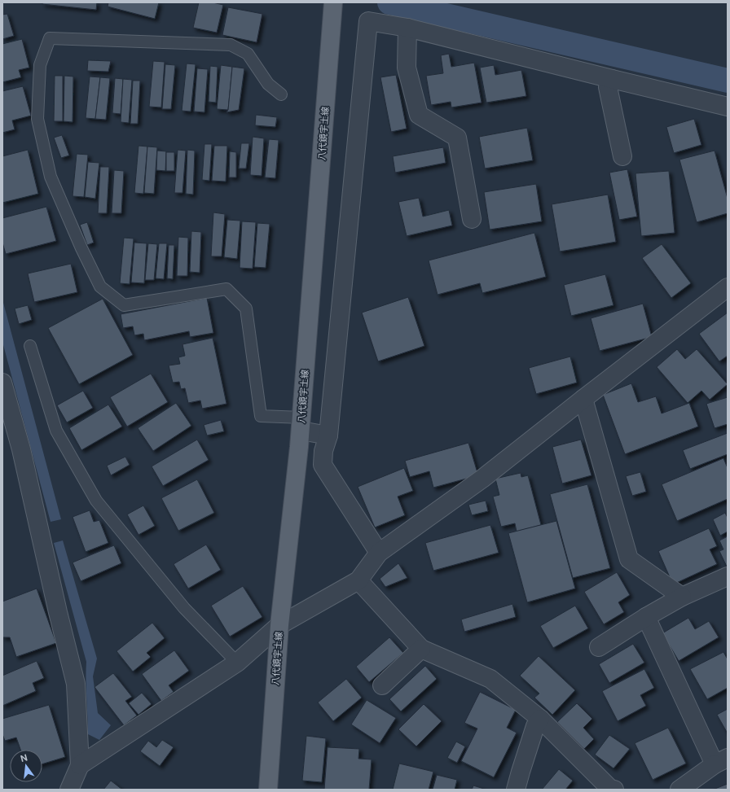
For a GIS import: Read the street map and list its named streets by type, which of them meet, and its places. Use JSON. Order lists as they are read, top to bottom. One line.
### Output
{"streets":{"main road":["八代鏡宇土線"]},"north":"top"}
